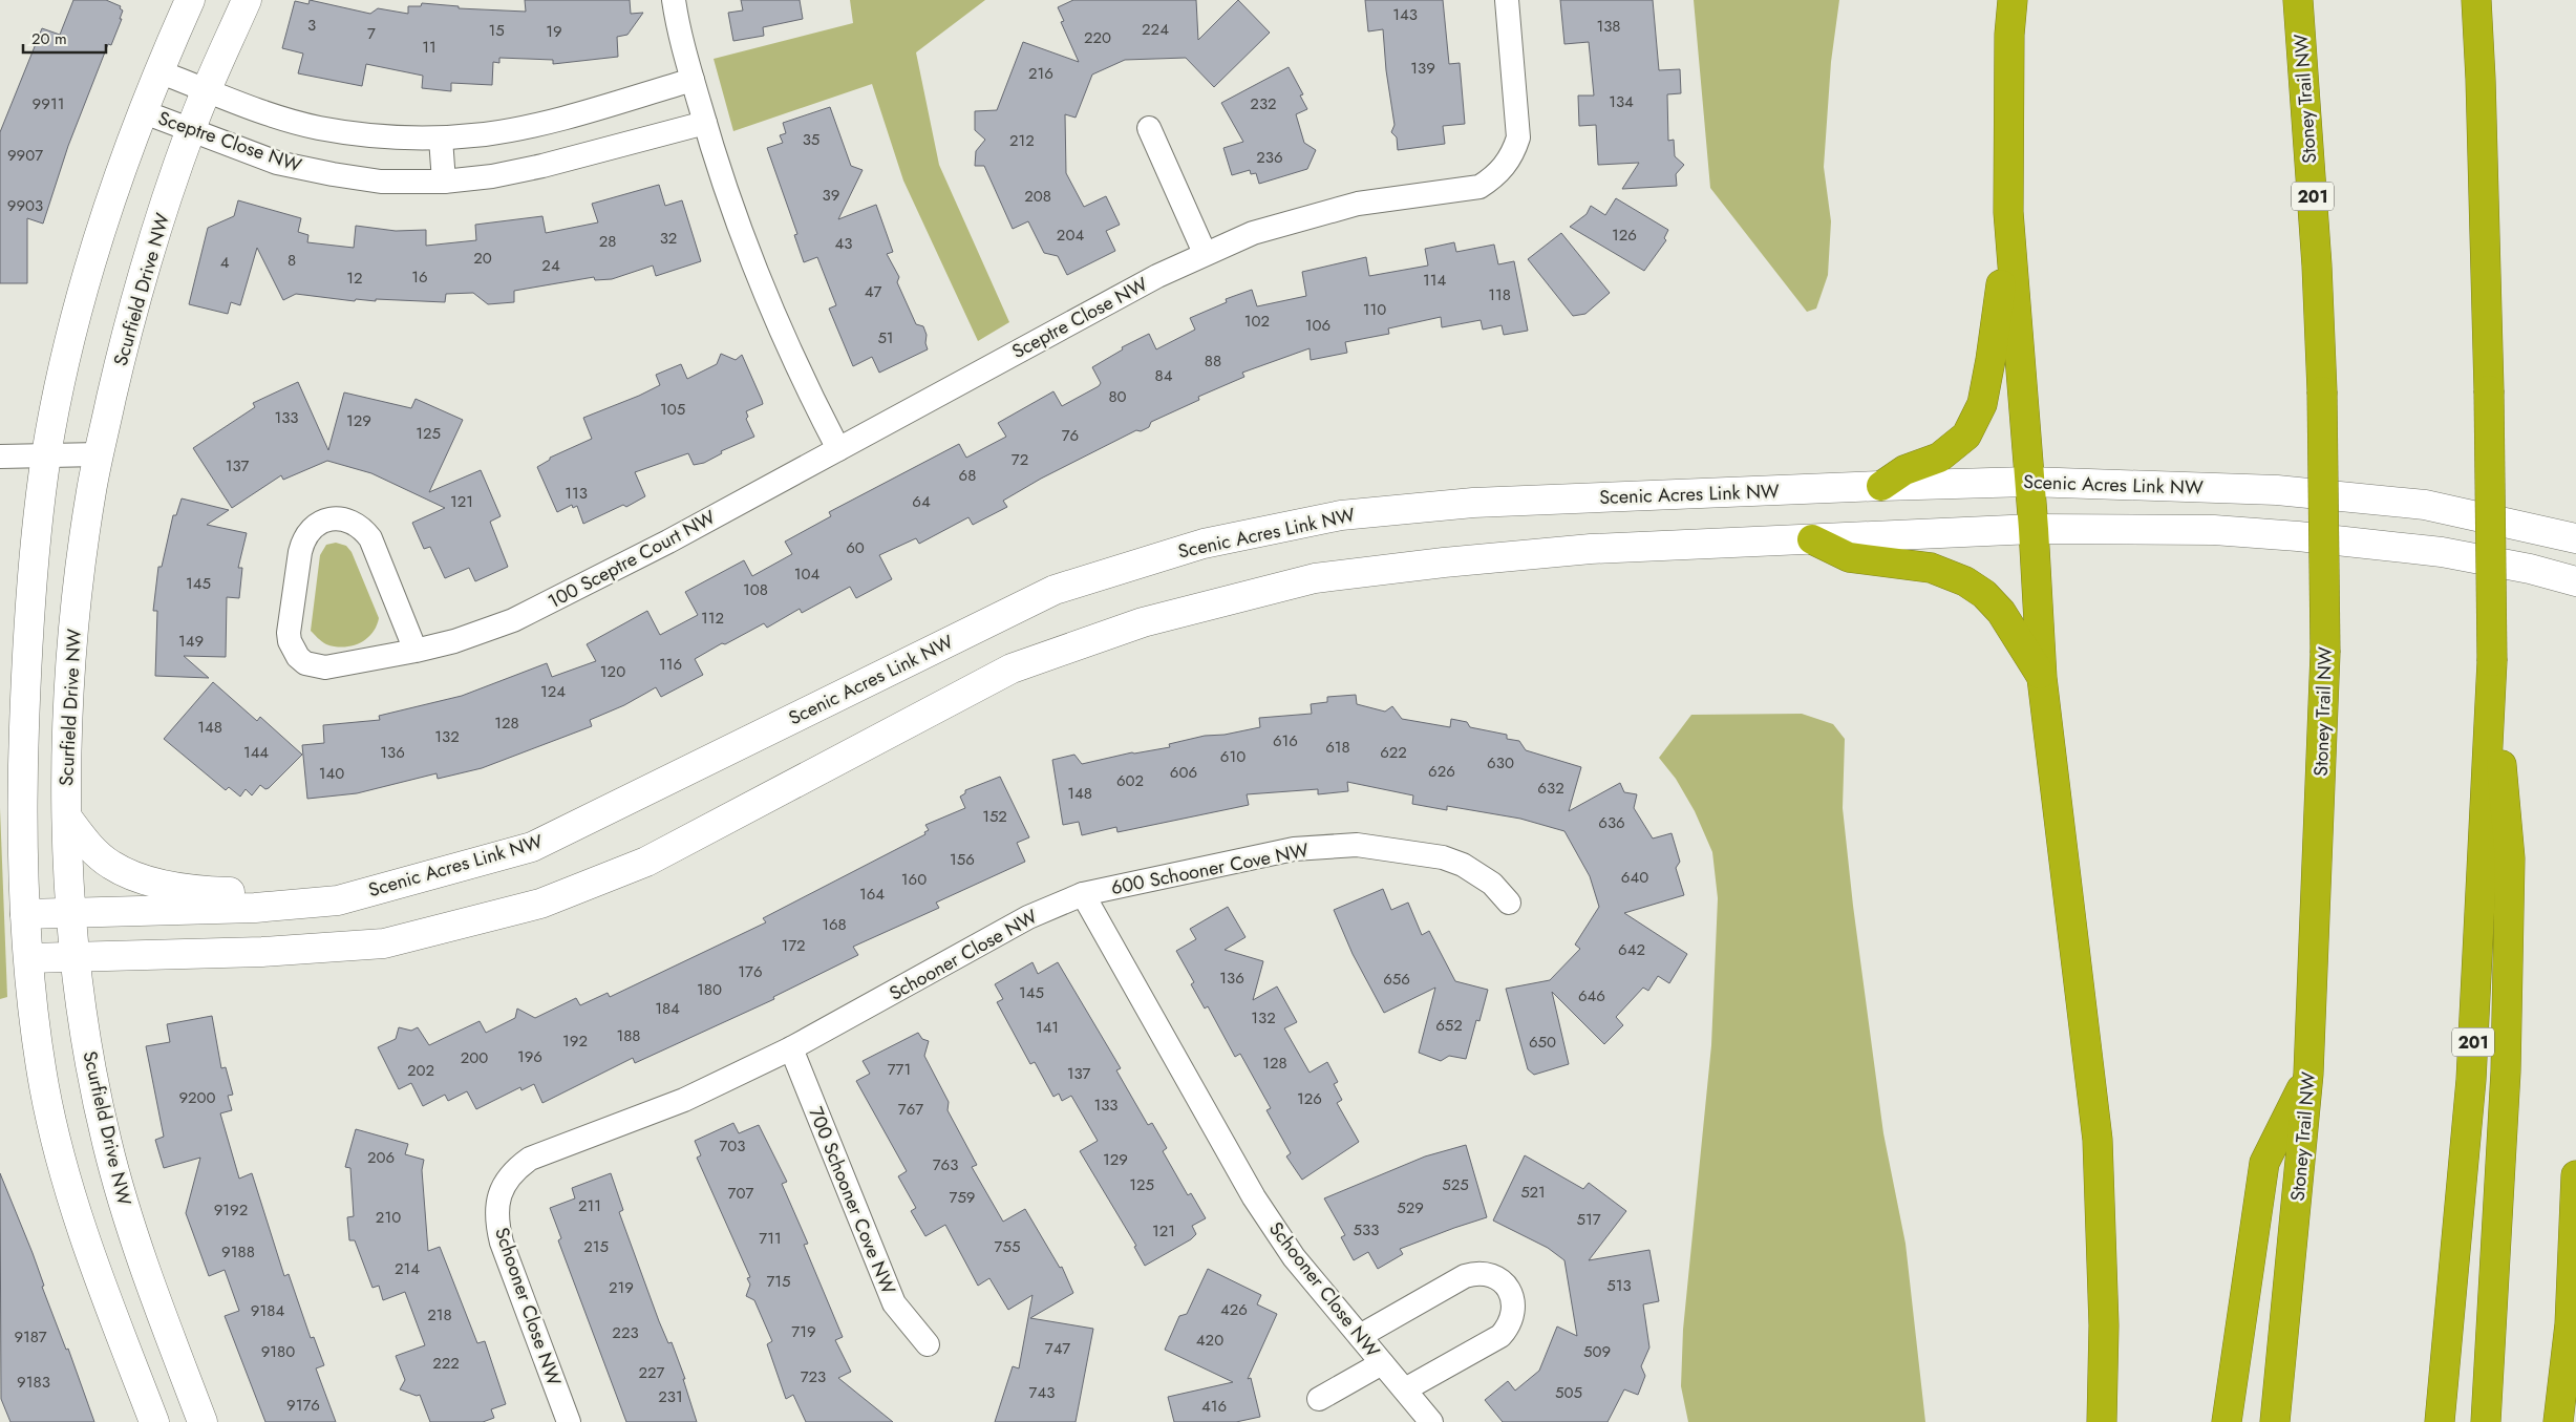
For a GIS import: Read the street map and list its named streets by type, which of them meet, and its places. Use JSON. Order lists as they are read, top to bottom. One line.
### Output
{"streets":{"highway":["Stoney Trail NW","201"],"street":["Sceptre Close NW","Scurfield Drive NW","Scenic Acres Link NW","100 Sceptre Court NW","600 Schooner Cove NW","Schooner Close NW","700 Schooner Cove NW"]},"crossings":[["Sceptre Close NW","Scurfield Drive NW"],["Sceptre Close NW","100 Sceptre Court NW"],["Scurfield Drive NW","Scenic Acres Link NW"],["600 Schooner Cove NW","Schooner Close NW"],["Schooner Close NW","700 Schooner Cove NW"]],"house_numbers":["143","3","138","224","15","19","7","220","11","139","216","134","9911","232","35","212","9907","236","39","208","9903","204","126","32","28","43","20","8","4","24","16","12","114","47","118","110","102","106","51","88","84","80","105","133","129","125","76","72","137","68","113","121","64","60","104","145","108","112","149","116","120","124","128","148","132","616","618","144","136","622","610","630","626","606","140","602","632","148","152","636","156","640","160","164","168","172","642","176","136","656","180","145","646","184","132","652","141","188","192","650","196","200","128","771","202","137","9200","126","133","767","703","206","129","763","125","525","521","707","759","211","529","9192","210","517","533","121","711","215","755","9188","214","715","513","219","426","9184","218","719","223","9187","420","747","9180","509","222","227","723","9183","743","505","231","9176","416"],"scale_bar":"20 m"}
